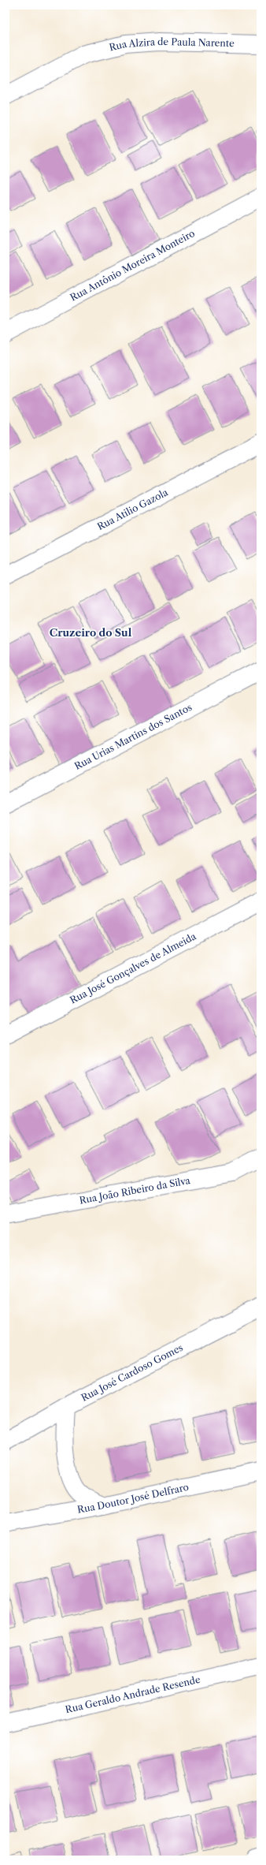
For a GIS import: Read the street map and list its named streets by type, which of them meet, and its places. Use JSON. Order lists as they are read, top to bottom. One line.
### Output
{"streets":{"street":["Rua Alzira de Paula Narente","Rua Antônio Moreira Monteiro","Rua Atilio Gazola","Rua Urias Martins dos Santos","Rua José Gonçalves de Almeida","Rua João Ribeiro da Silva","Rua José Cardoso Gomes","Rua Doutor José Delfraro","Rua Geraldo Andrade Resende"]},"districts":["Cruzeiro do Sul"]}
